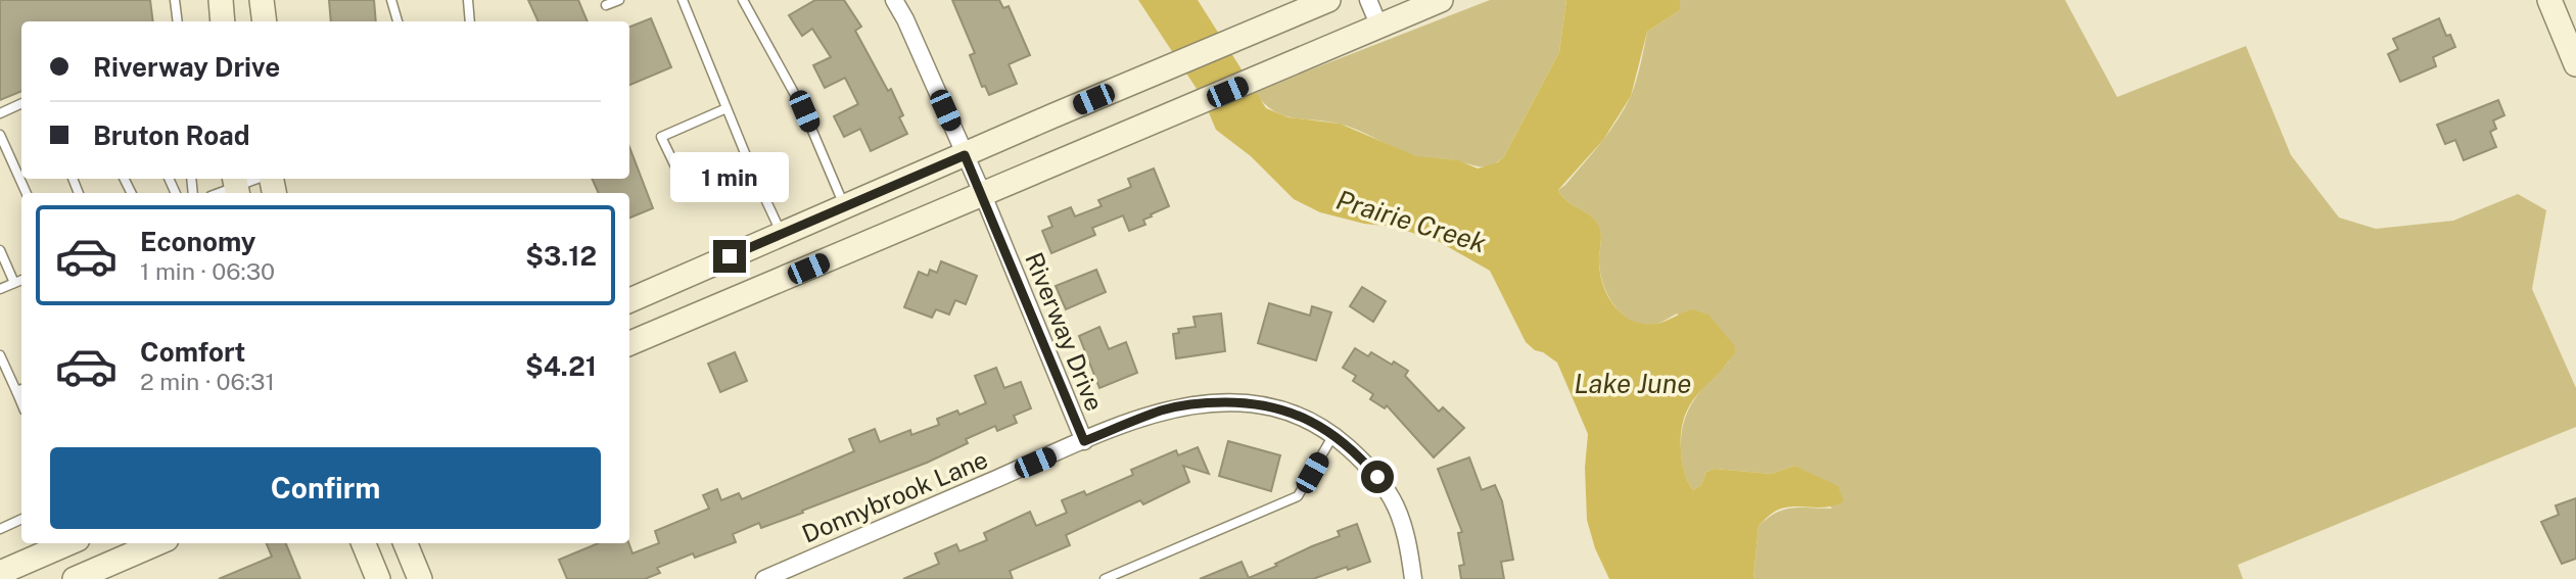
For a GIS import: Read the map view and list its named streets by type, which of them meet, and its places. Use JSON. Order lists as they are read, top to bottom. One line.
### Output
{"streets":{"street":["Riverway Drive","Donnybrook Lane"]},"crossings":[["Riverway Drive","Donnybrook Lane"]],"water":["Prairie Creek","Lake June"],"page":{"banner":["Riverway Drive","Bruton Road"],"bubble":"1 min","list":[{"name":"Economy","note":"1 min · 06:30","value":"$3.12"},{"name":"Comfort","note":"2 min · 06:31","value":"$4.21"}],"buttons":"Confirm"}}
